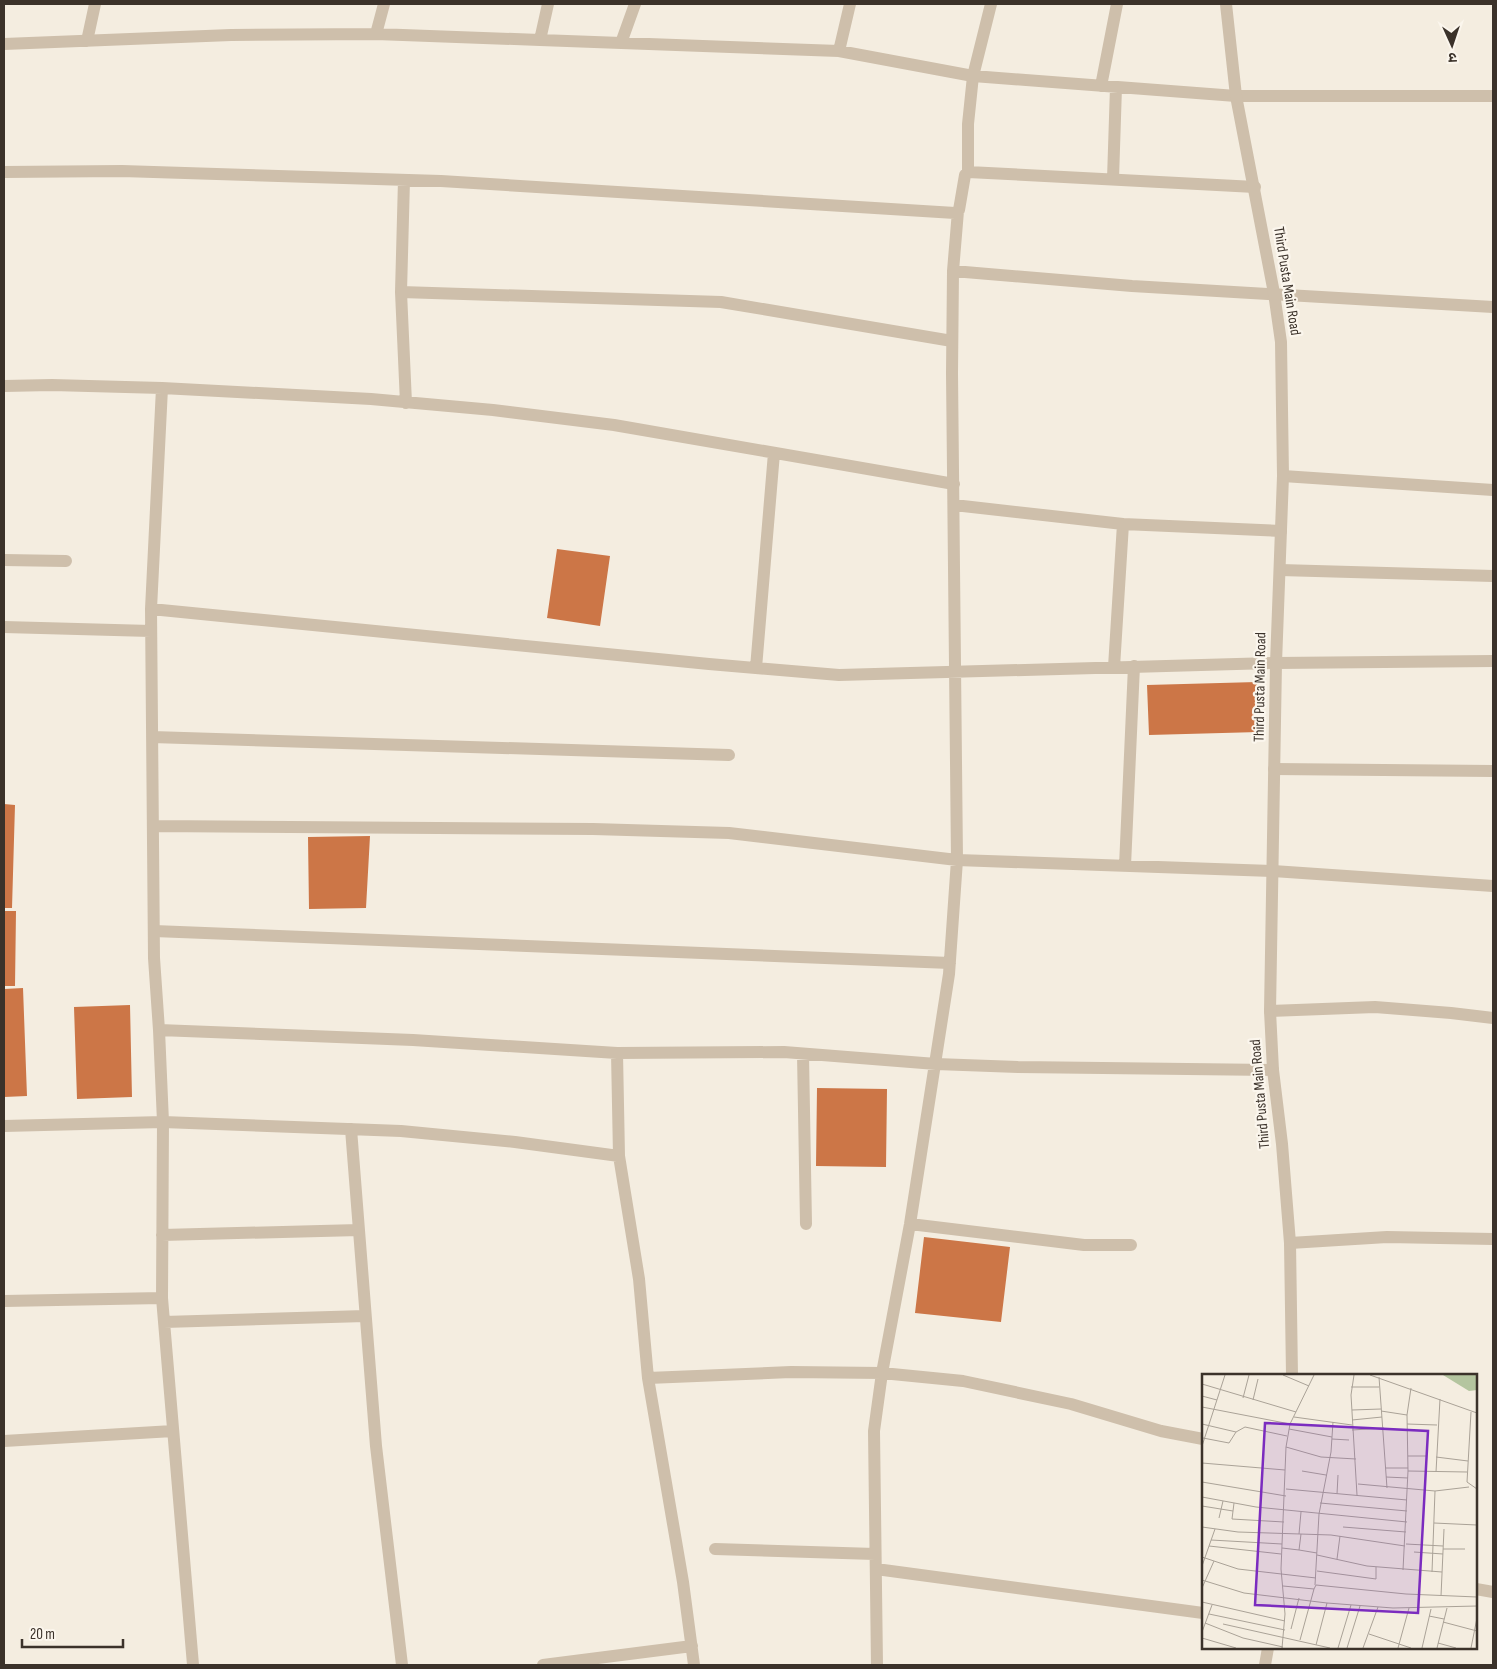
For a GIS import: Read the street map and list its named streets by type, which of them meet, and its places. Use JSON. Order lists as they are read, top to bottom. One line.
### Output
{"streets":{"street":["Third Pusta Main Road"]},"scale_bar":"20 m","north":"bottom"}
